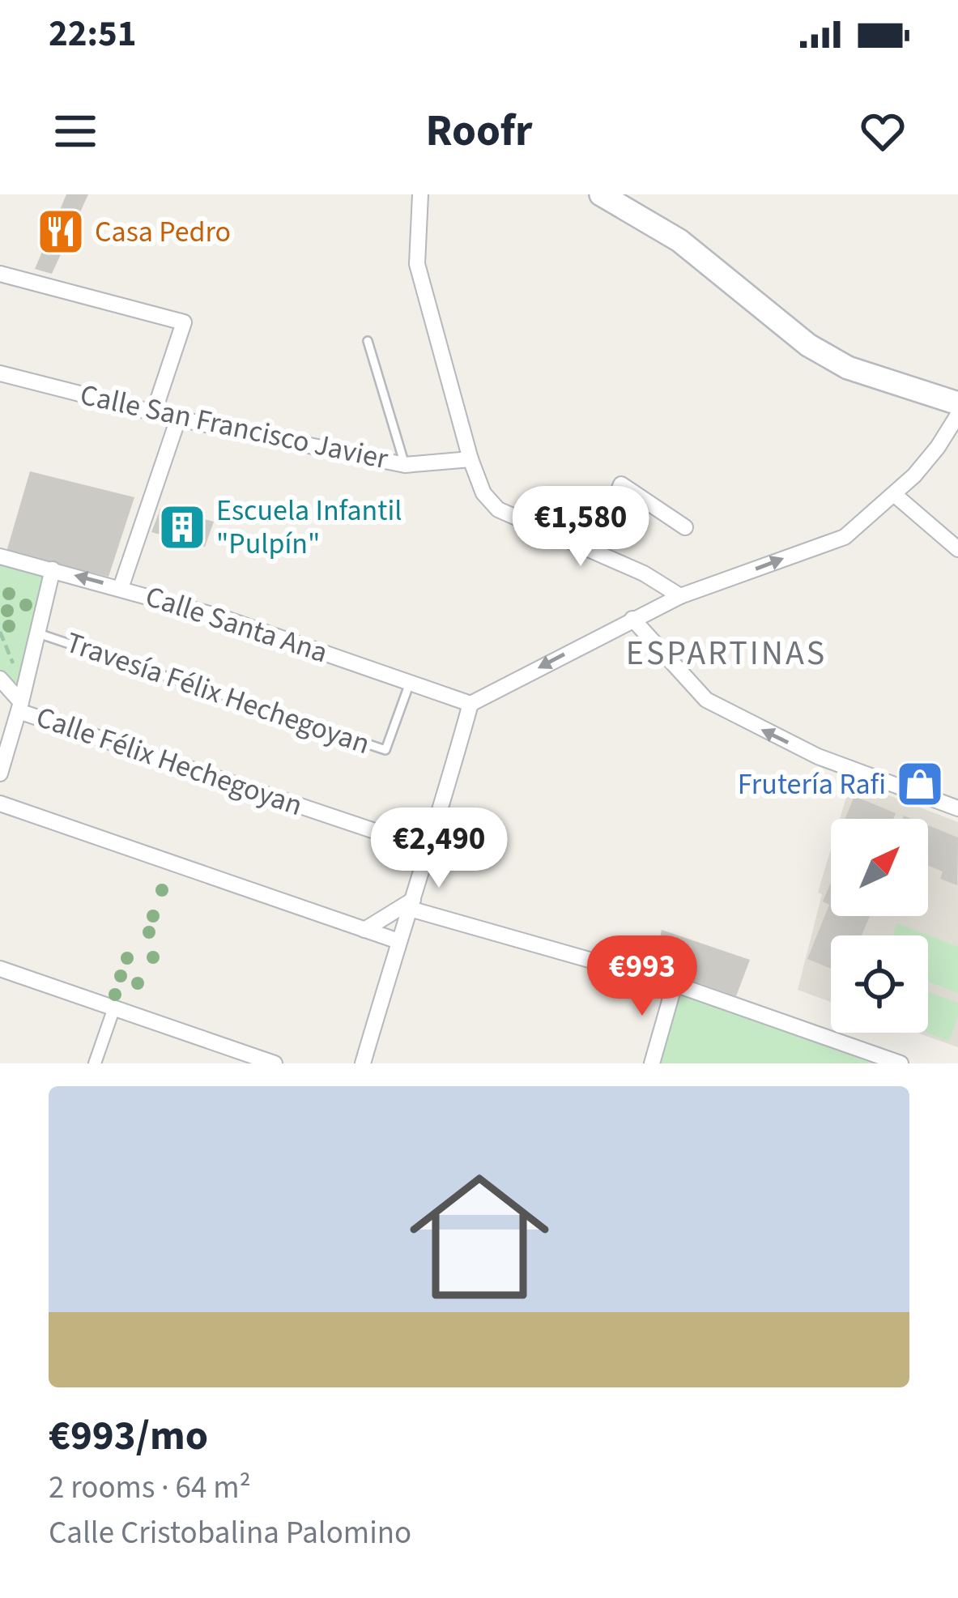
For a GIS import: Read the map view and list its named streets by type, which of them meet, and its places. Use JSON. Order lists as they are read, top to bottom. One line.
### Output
{"streets":{"street":["Calle San Francisco Javier","Calle Santa Ana","Calle Félix Hechegoyan"],"lane":["Travesía Félix Hechegoyan"]},"crossings":[["Calle Santa Ana","Travesía Félix Hechegoyan"]],"districts":["ESPARTINAS"],"places":{"restaurant":["Casa Pedro"],"building":["Escuela Infantil \"Pulpín\""],"shop":["Frutería Rafi"]},"north":"top right","page":{"status":"22:51","header":"Roofr","price":["€1,580","€2,490","€993"],"list":[{"name":"€993/mo","note":"2 rooms · 64 m² · Calle Cristobalina Palomino"}]}}
